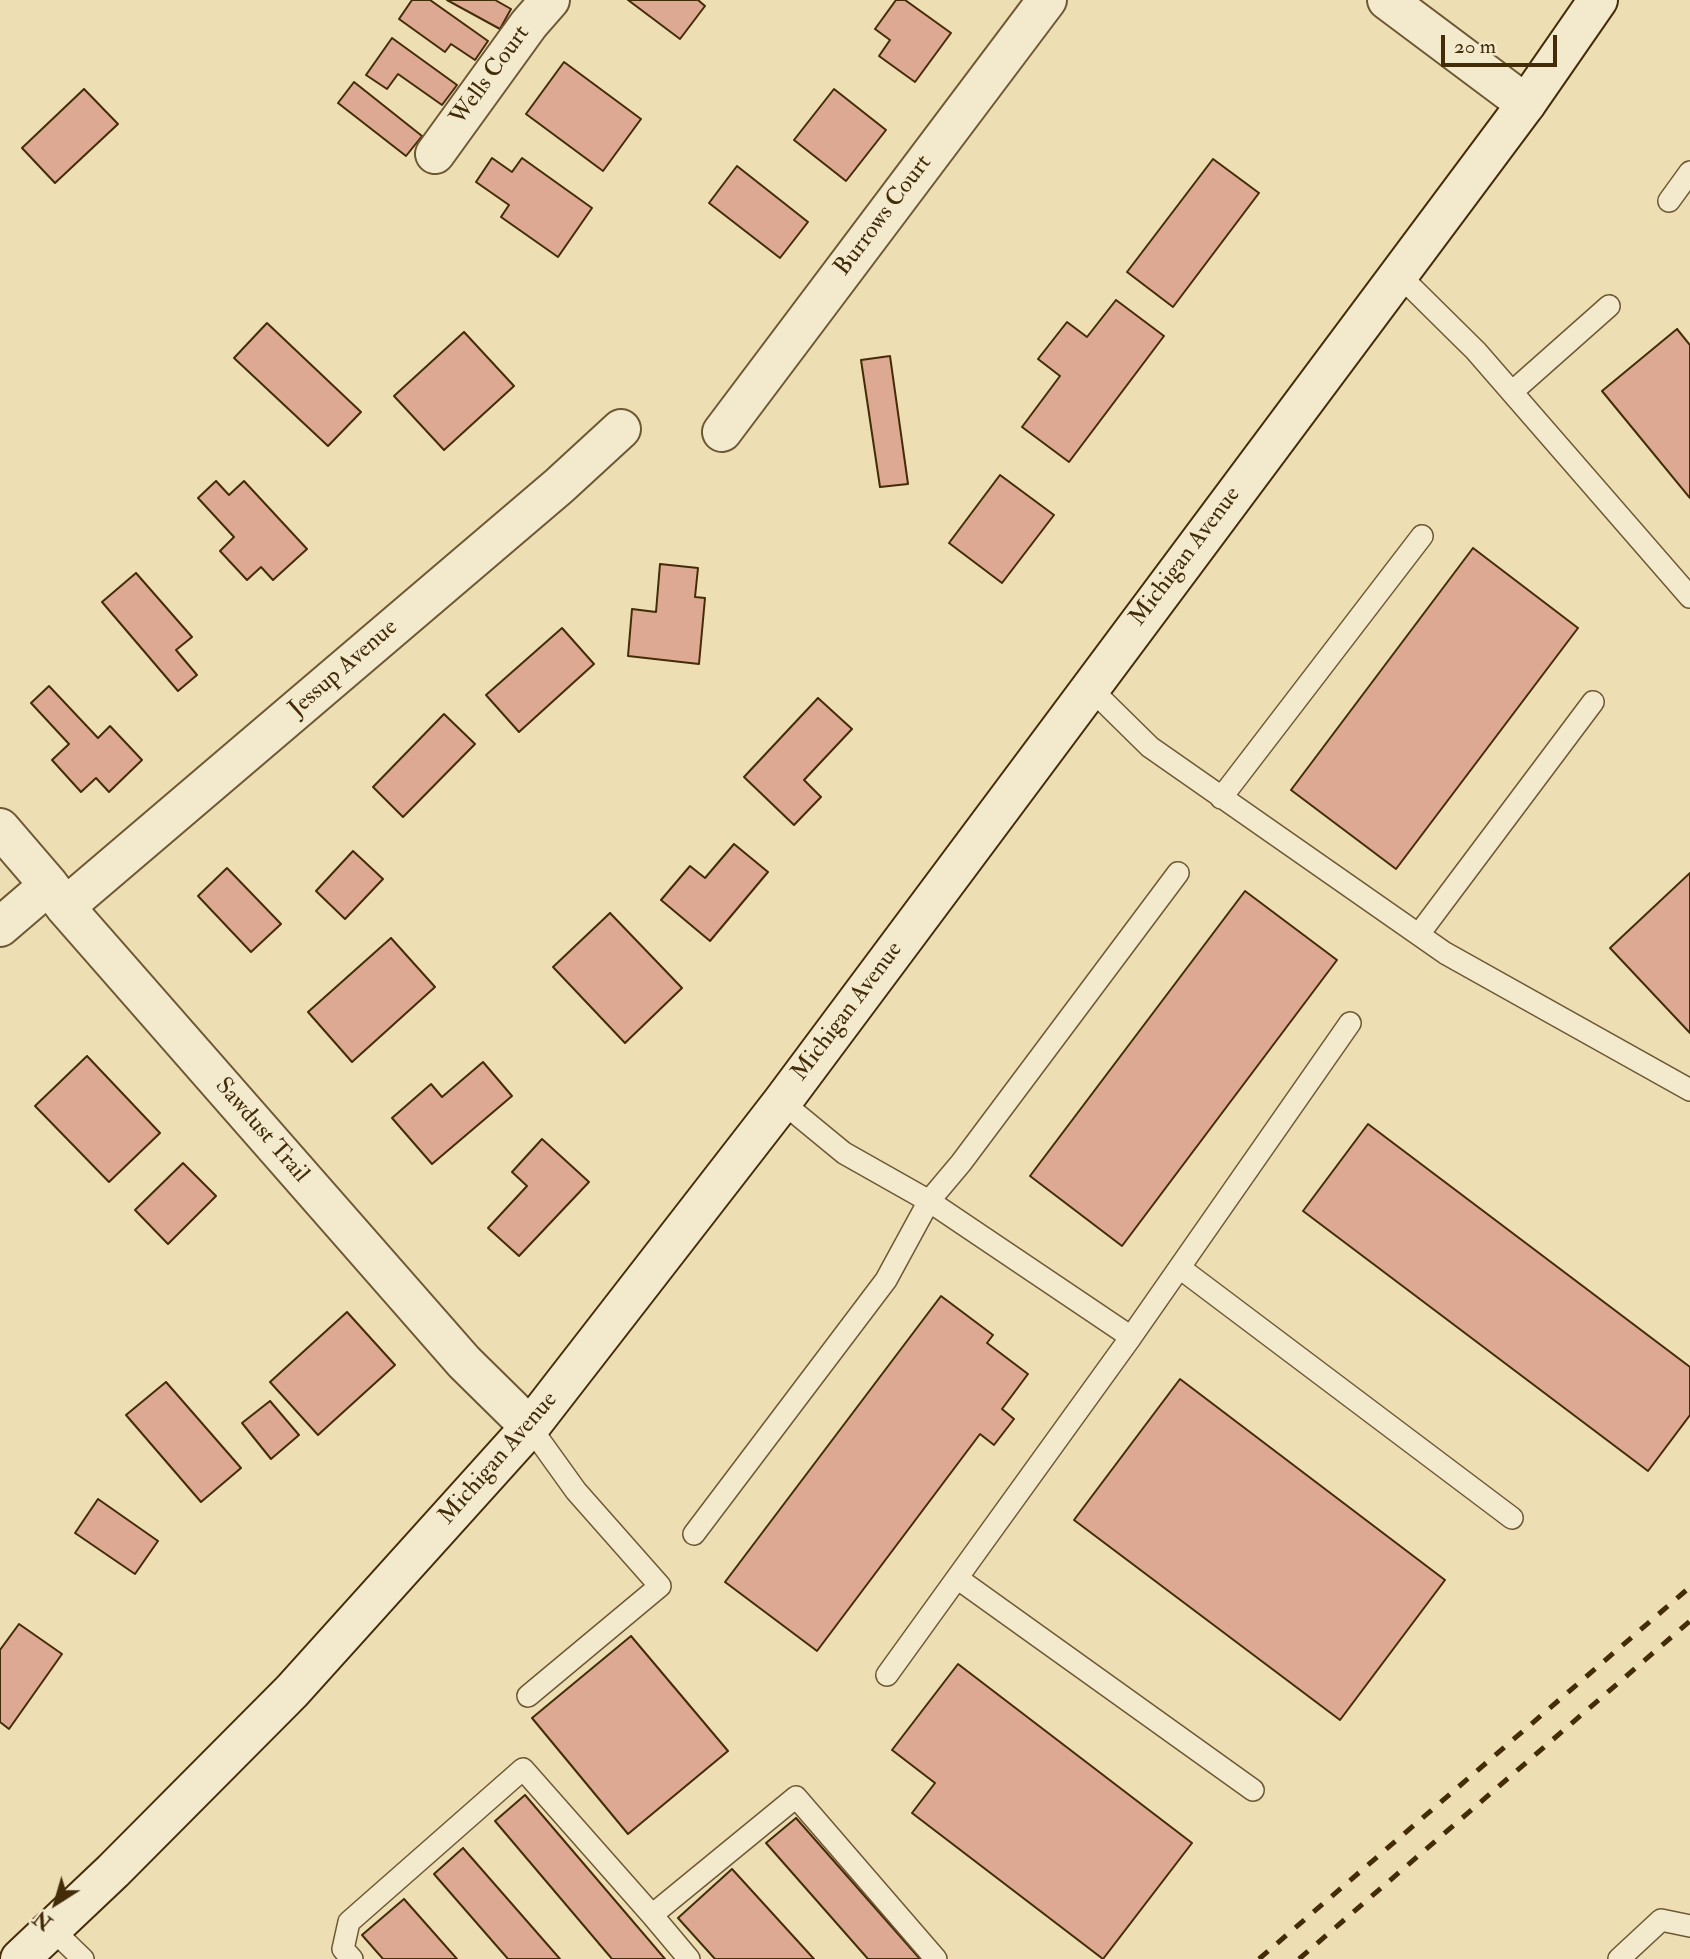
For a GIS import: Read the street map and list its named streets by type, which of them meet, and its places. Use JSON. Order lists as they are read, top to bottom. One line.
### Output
{"streets":{"main road":["Wells Court","Burrows Court","Michigan Avenue","Jessup Avenue","Sawdust Trail"]},"crossings":[["Michigan Avenue","Sawdust Trail"],["Jessup Avenue","Sawdust Trail"]],"scale_bar":"20 m","north":"bottom left"}
